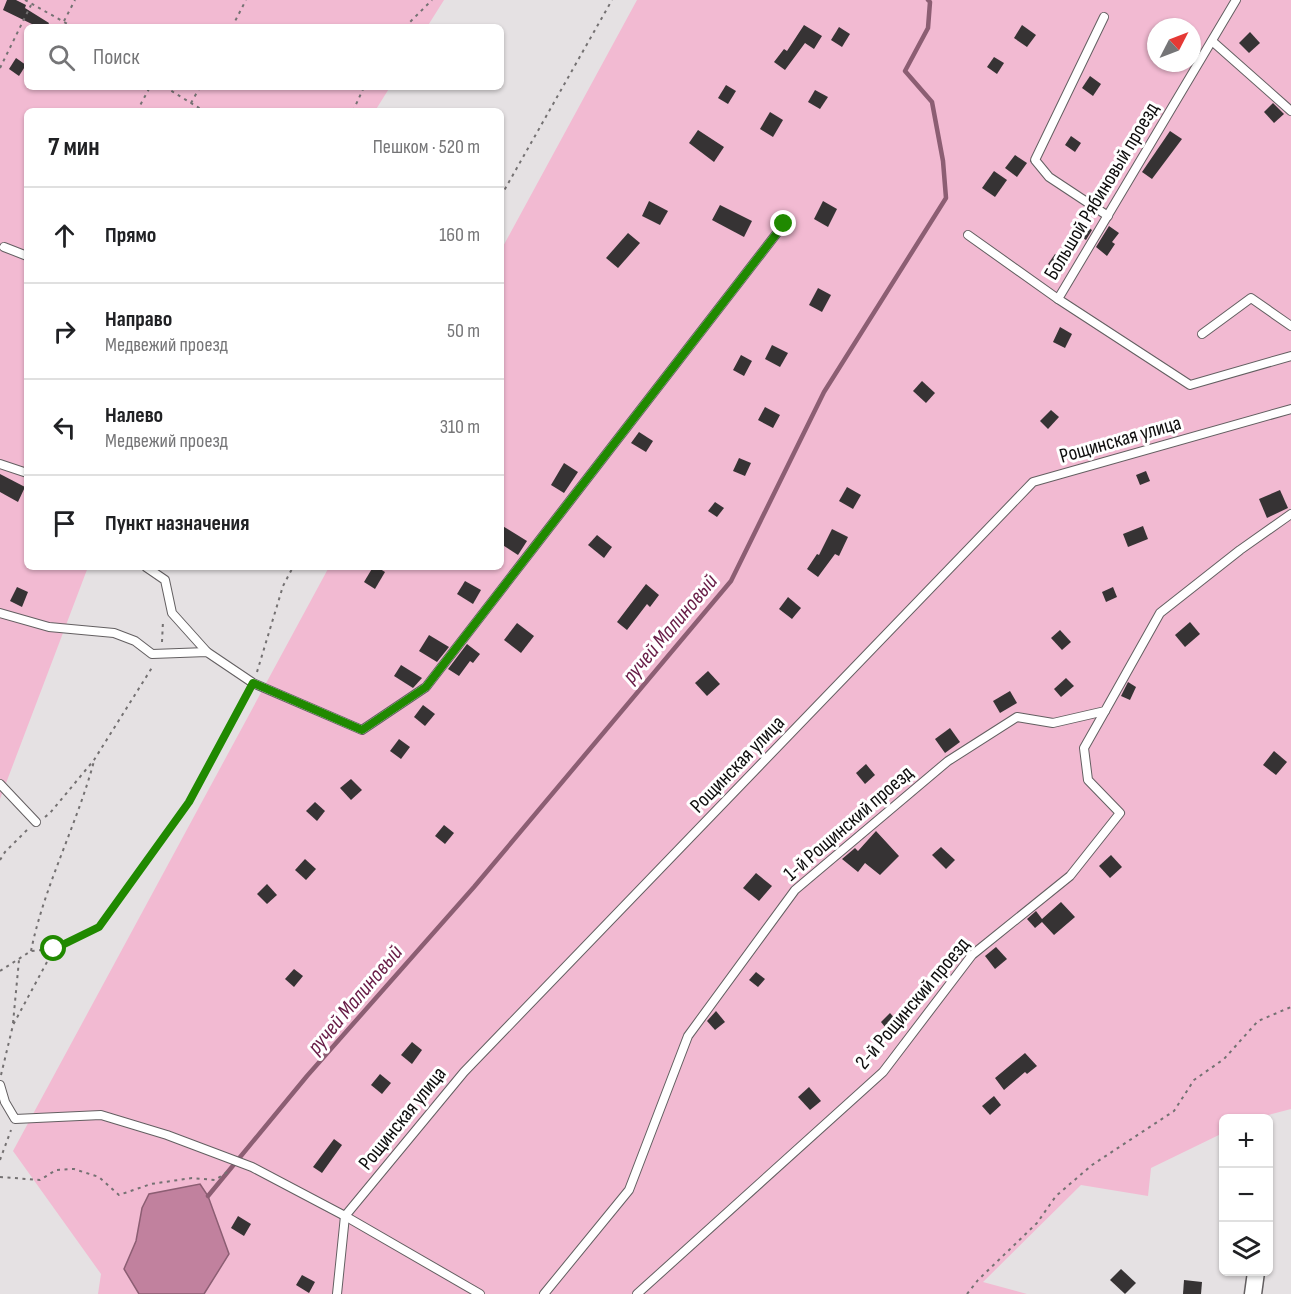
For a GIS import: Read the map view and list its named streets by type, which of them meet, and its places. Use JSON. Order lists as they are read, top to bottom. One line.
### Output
{"streets":{"lane":["Большой Рябиновый проезд","Рощинская улица","1-й Рощинский проезд","2-й Рощинский проезд"]},"crossings":[["1-й Рощинский проезд","2-й Рощинский проезд"]],"water":["ручей Малиновый"],"north":"top right","page":{"search":"Поиск","heading":["7 мин","Пешком · 520 m"],"list":[["Прямо","160 m"],["Направо","Медвежий проезд","50 m"],["Налево","Медвежий проезд","310 m"],"Пункт назначения"],"map_buttons":["+","−"]}}
